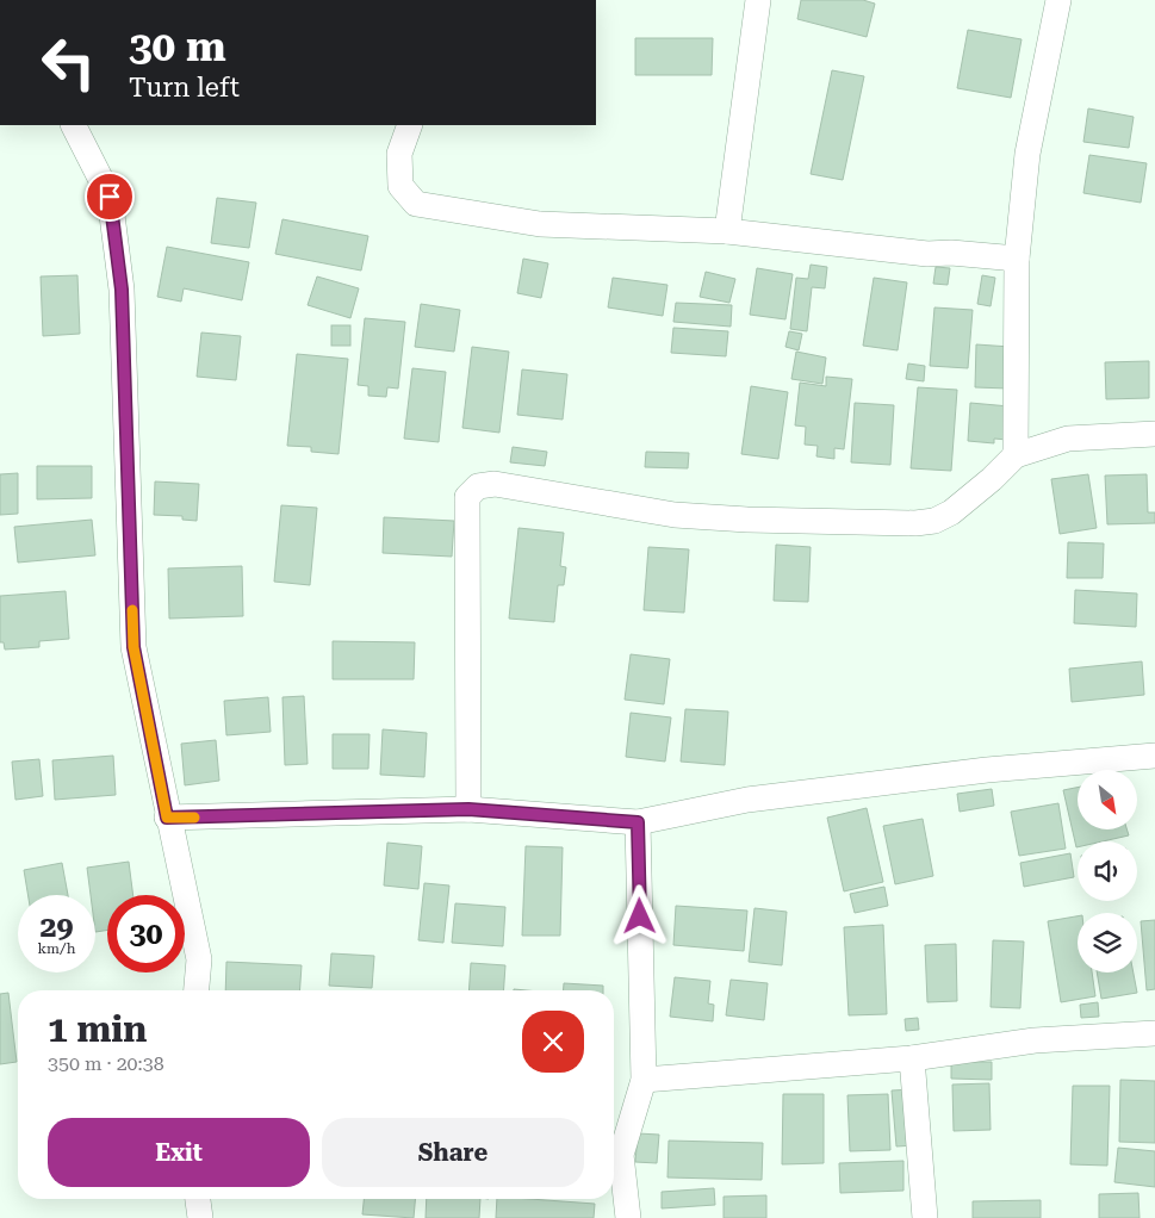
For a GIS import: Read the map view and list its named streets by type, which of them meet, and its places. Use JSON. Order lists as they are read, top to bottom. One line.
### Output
{"north":"bottom right","page":{"turn":["30 m","Turn left"],"speed":"29 km/h","limit":"30","heading":["1 min","350 m · 20:38"],"buttons":["Exit","Share"]}}
